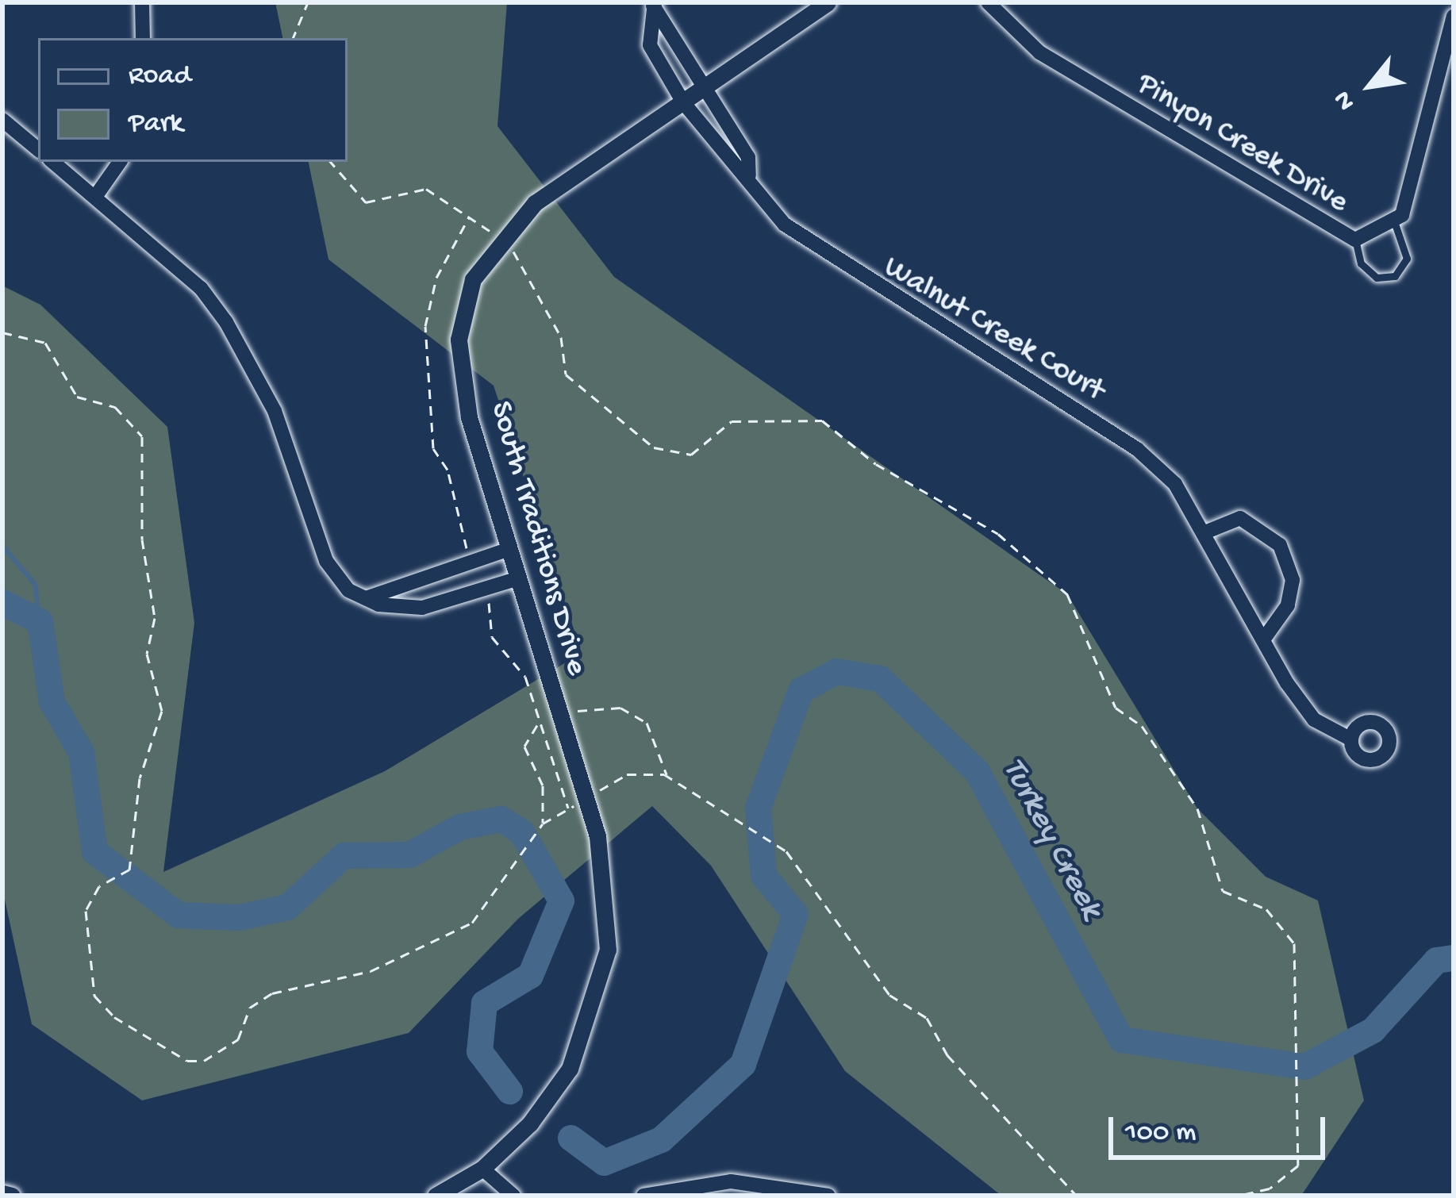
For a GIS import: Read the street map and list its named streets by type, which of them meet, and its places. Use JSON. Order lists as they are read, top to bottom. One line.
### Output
{"streets":{"street":["Pinyon Creek Drive","Walnut Creek Court","South Traditions Drive"]},"crossings":[["Walnut Creek Court","South Traditions Drive"]],"water":["Turkey Creek"],"legend":["Road","Park"],"scale_bar":"100 m","north":"bottom left"}
